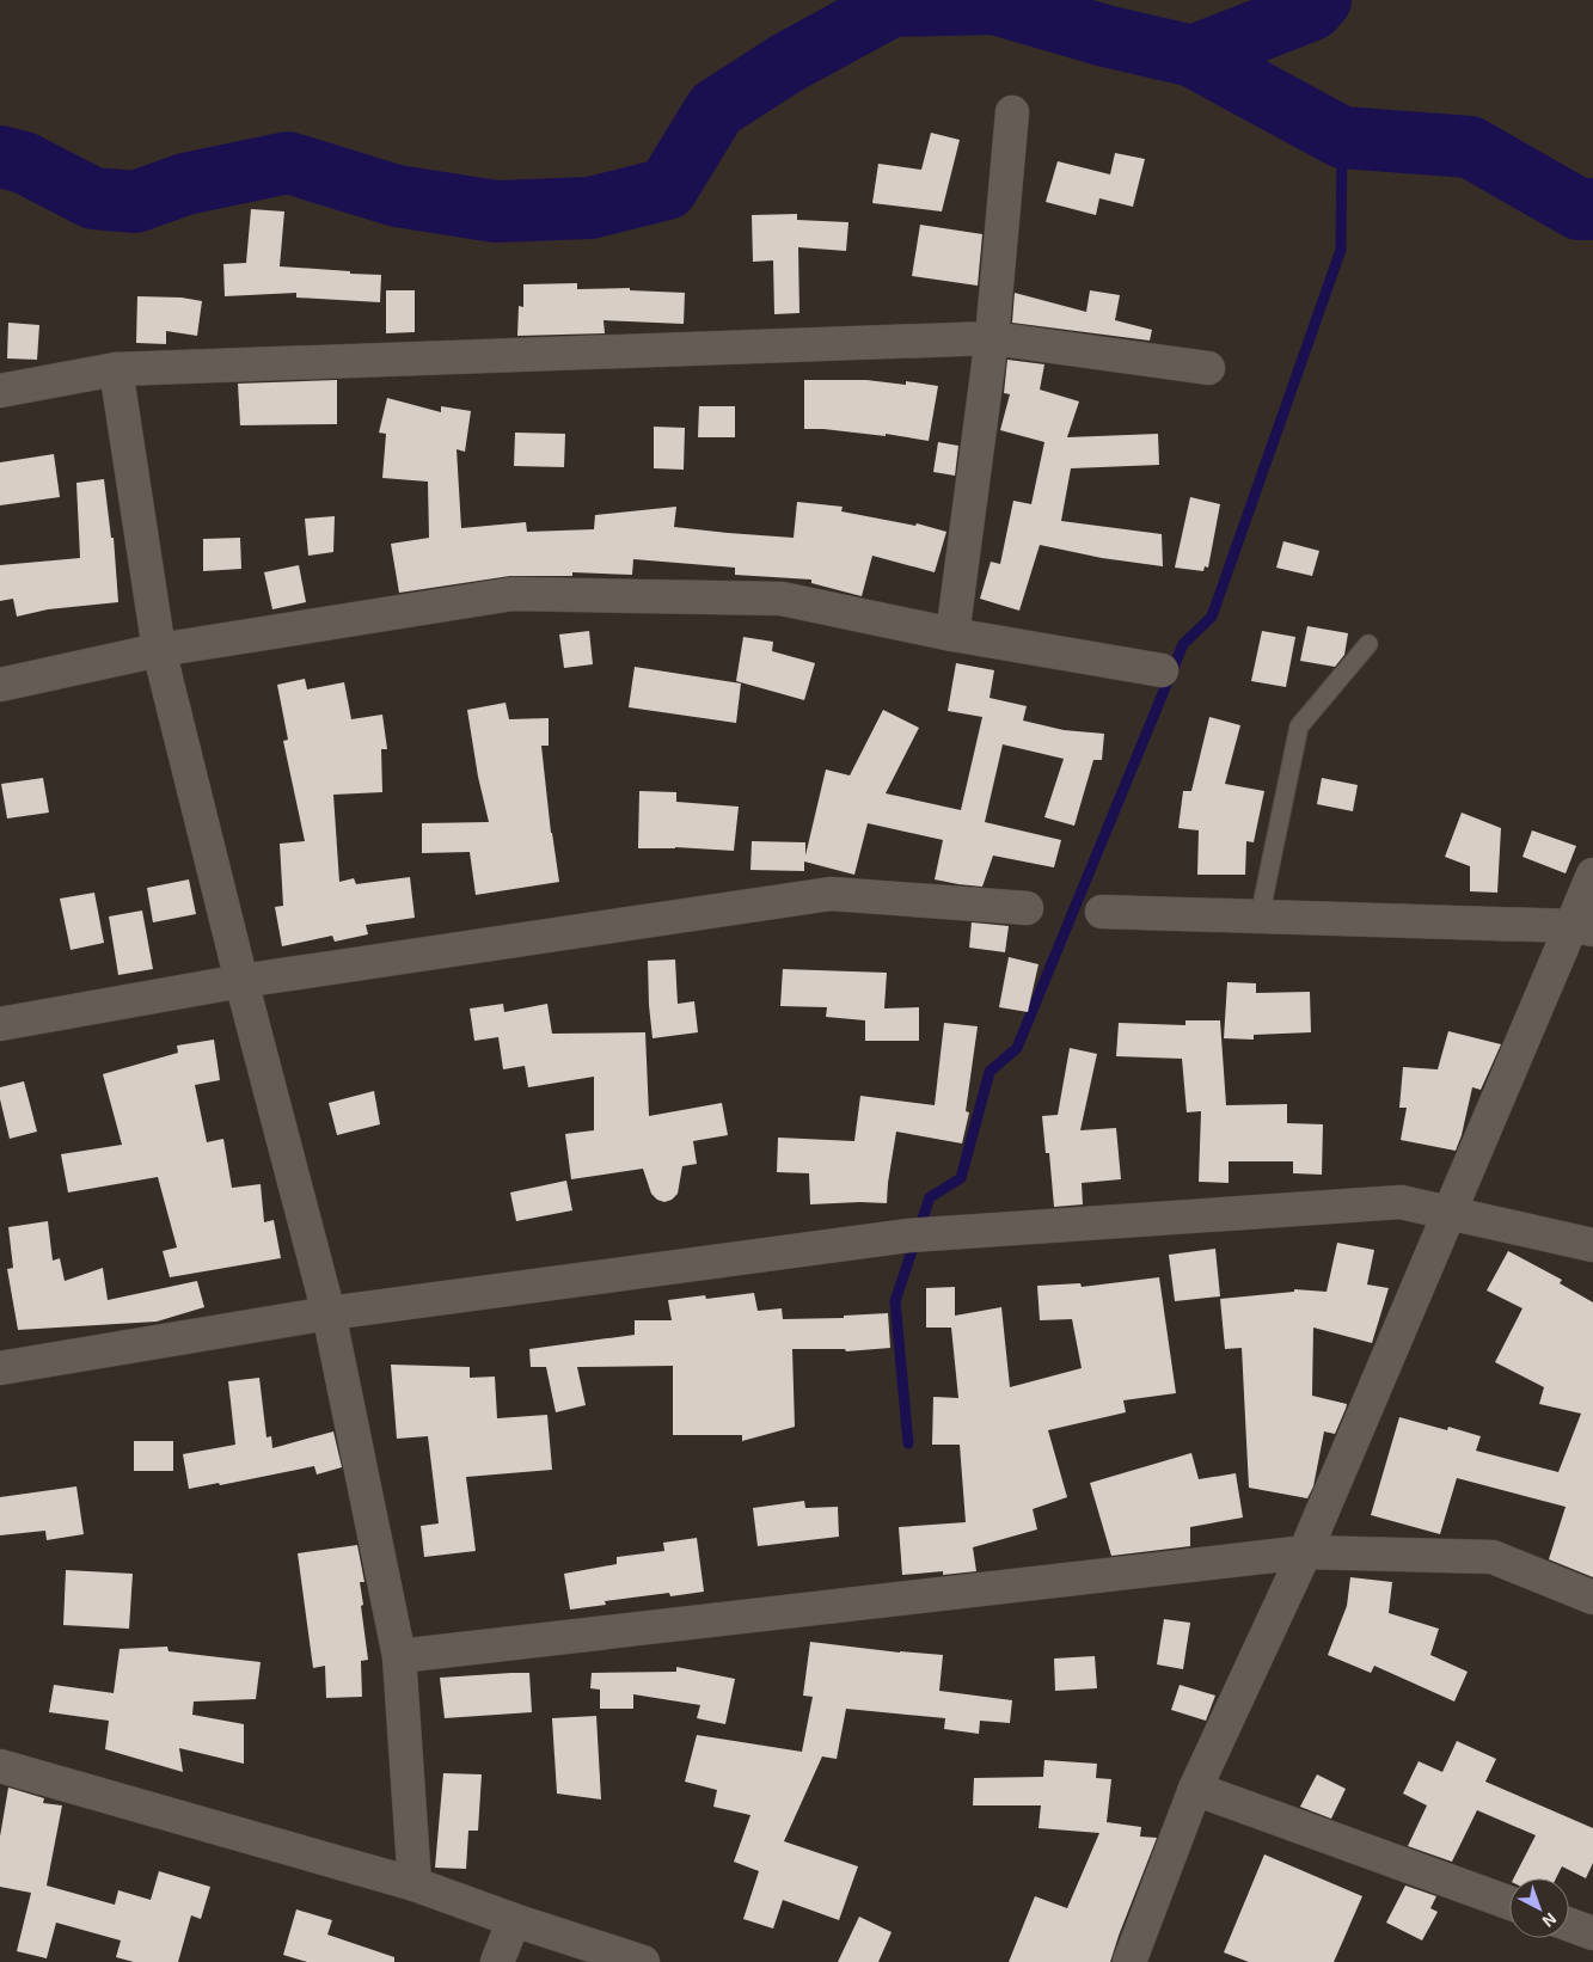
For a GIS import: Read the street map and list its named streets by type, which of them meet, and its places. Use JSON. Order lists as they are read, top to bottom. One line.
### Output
{"north":"bottom right"}
